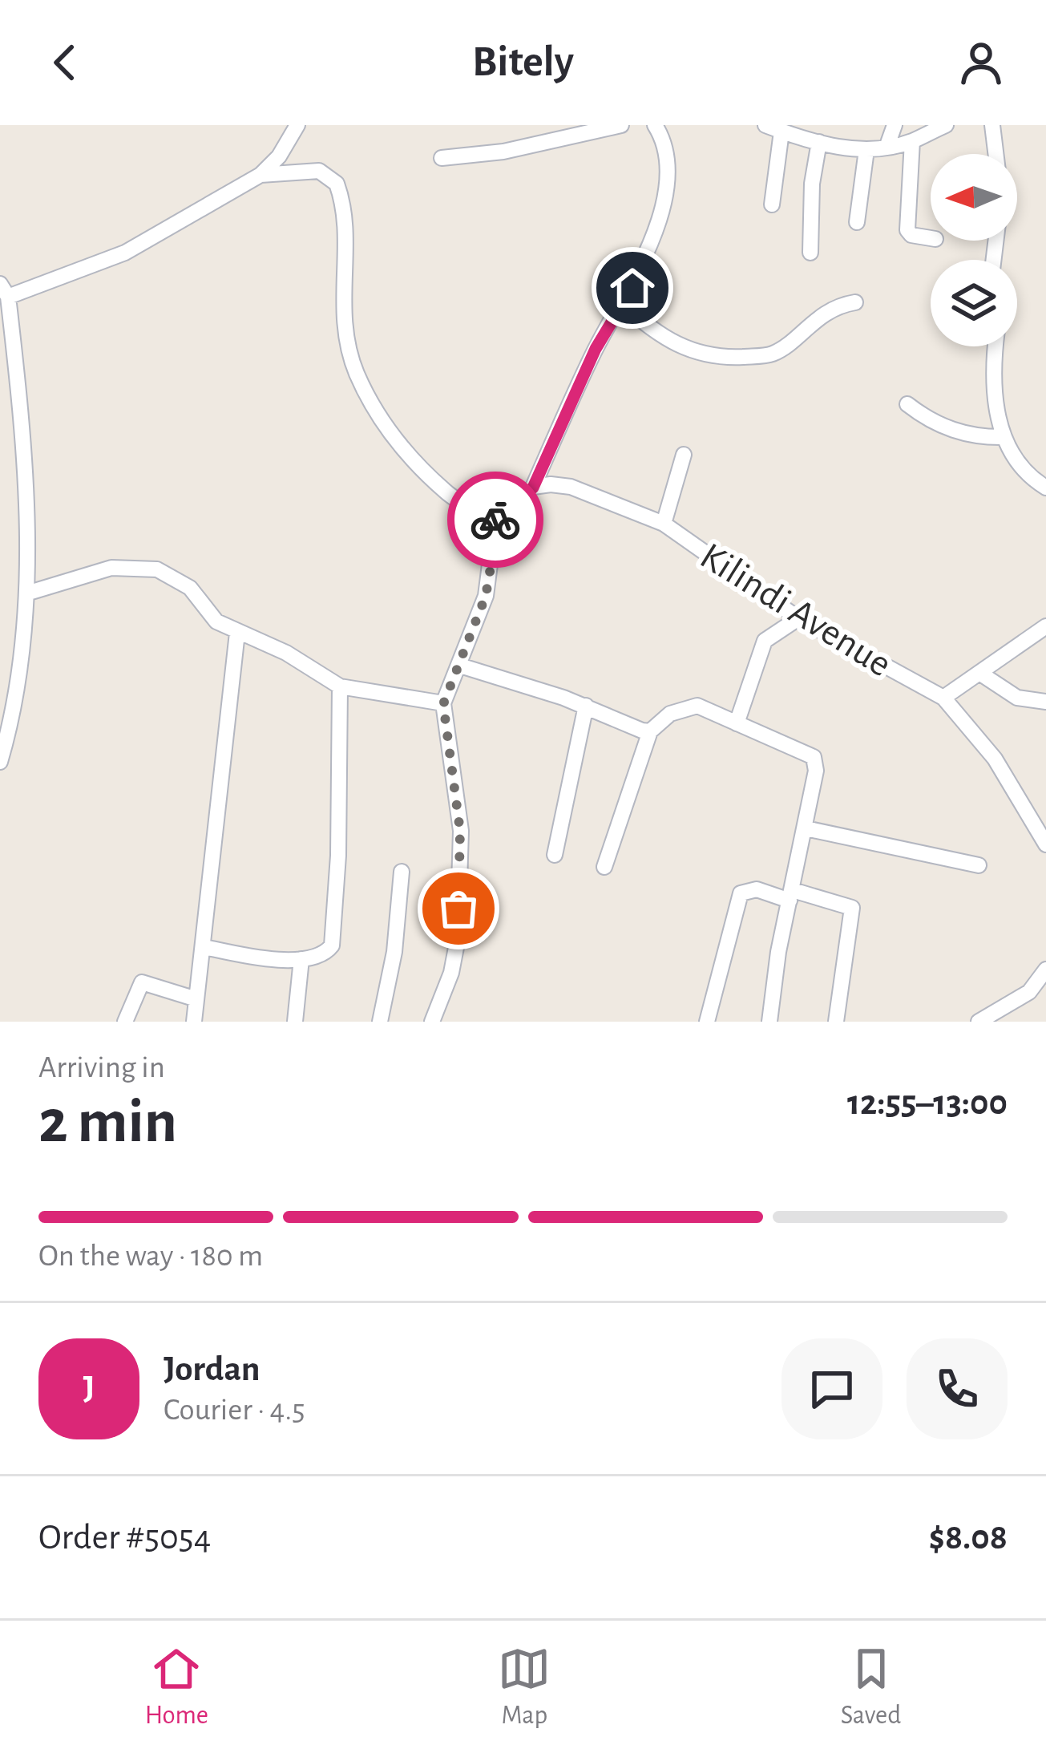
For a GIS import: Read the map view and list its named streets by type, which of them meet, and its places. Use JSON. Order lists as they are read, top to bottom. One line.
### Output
{"streets":{"street":["Kilindi Avenue"]},"north":"left","page":{"header":"Bitely","heading":["2 min","Arriving in","12:55–13:00"],"panel":["Jordan","Courier · 4.5","Order #5054","$8.08"],"bar":"On the way · 180 m","round":"J","tabs":["Home","Map","Saved"]}}
